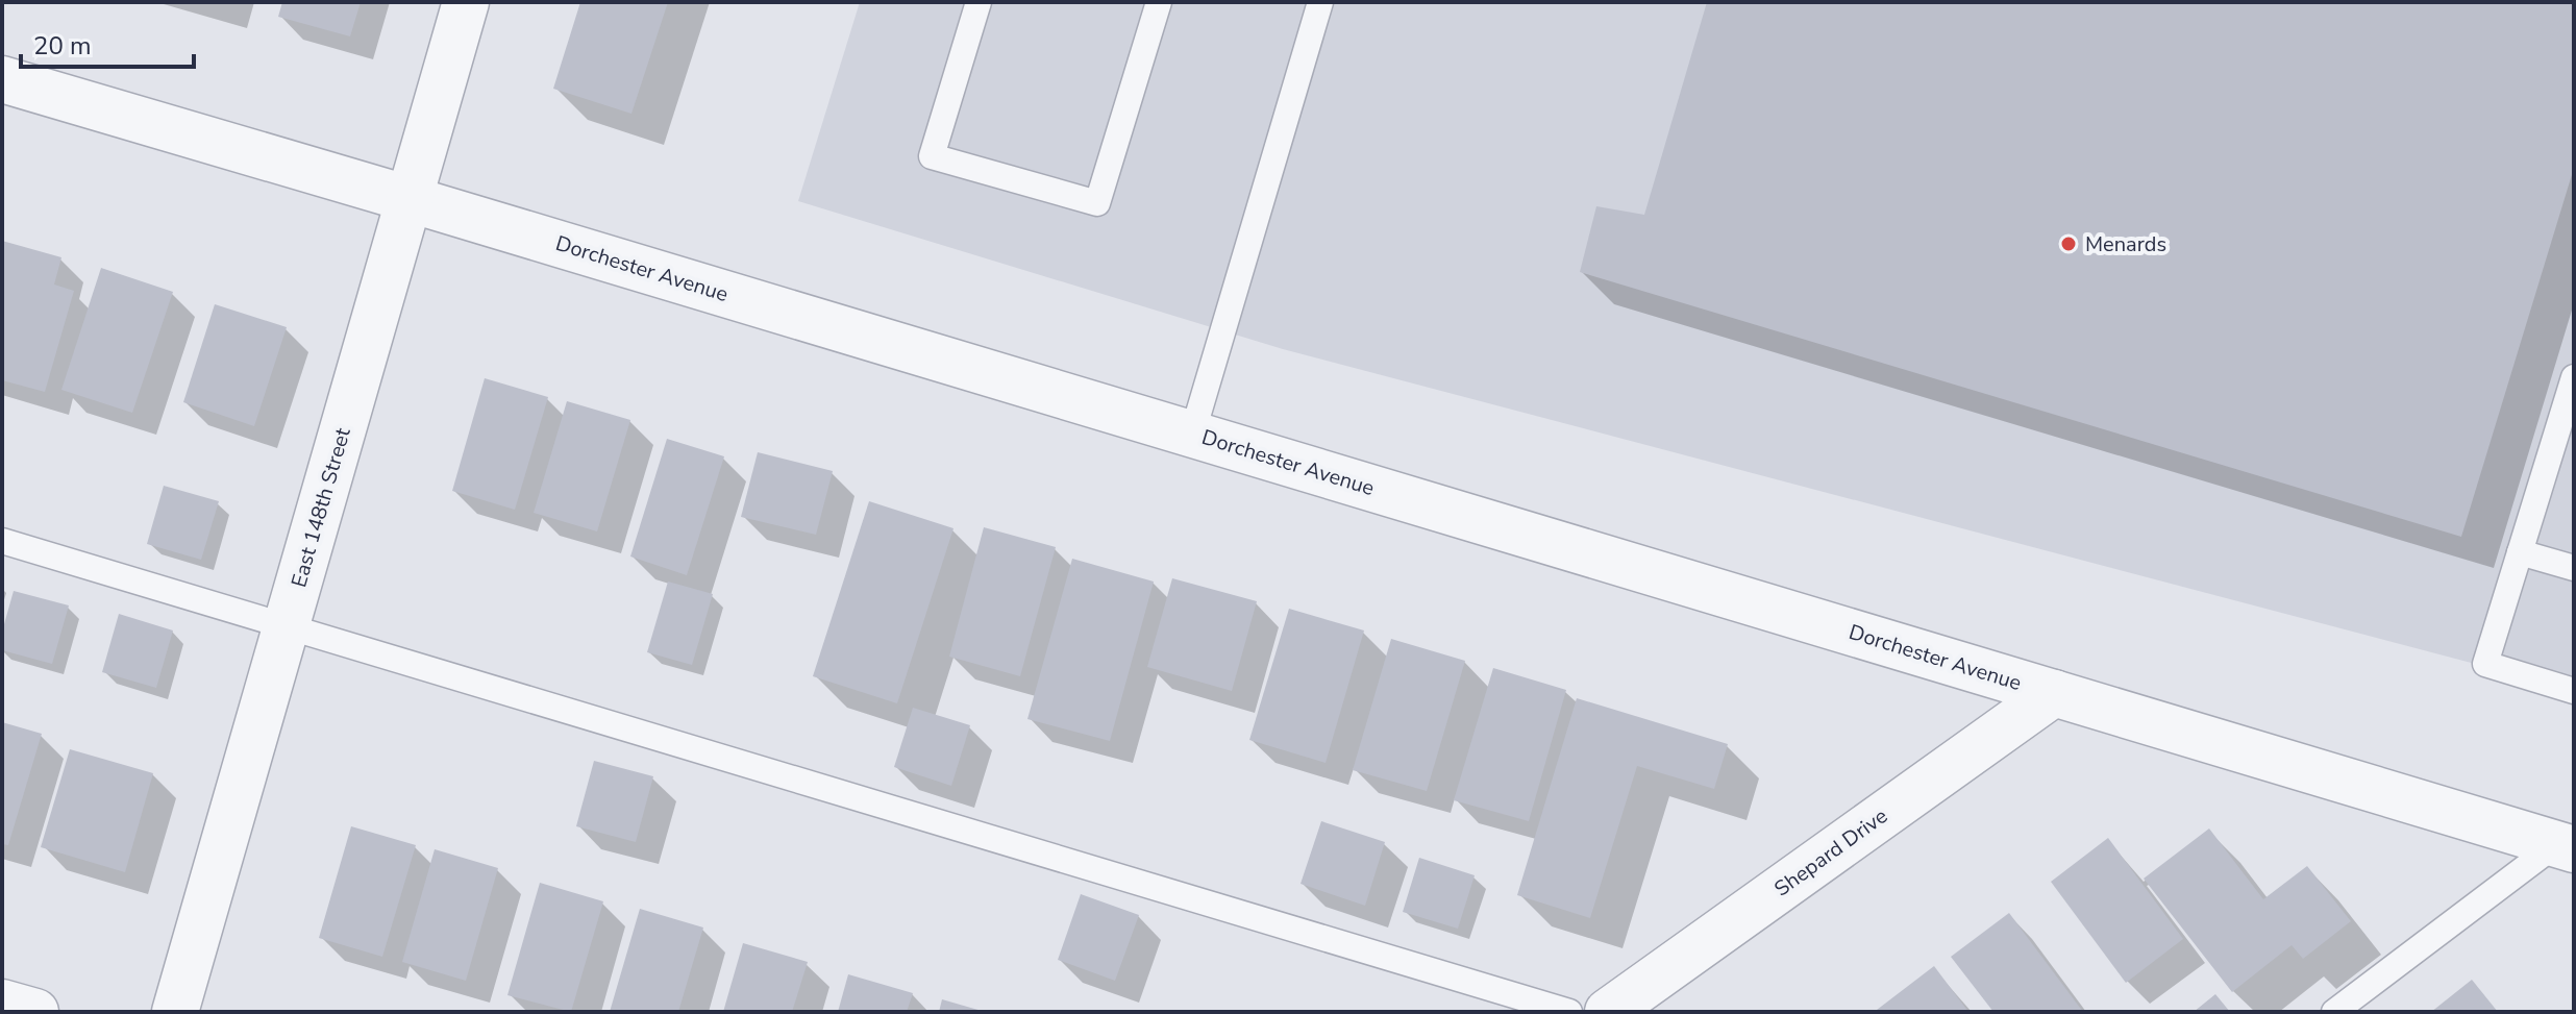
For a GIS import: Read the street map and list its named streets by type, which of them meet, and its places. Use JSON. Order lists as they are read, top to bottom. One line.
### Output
{"streets":{"street":["Dorchester Avenue","East 148th Street","Shepard Drive"]},"crossings":[["Dorchester Avenue","East 148th Street"],["Dorchester Avenue","Shepard Drive"]],"places":["Menards"],"scale_bar":"20 m"}
